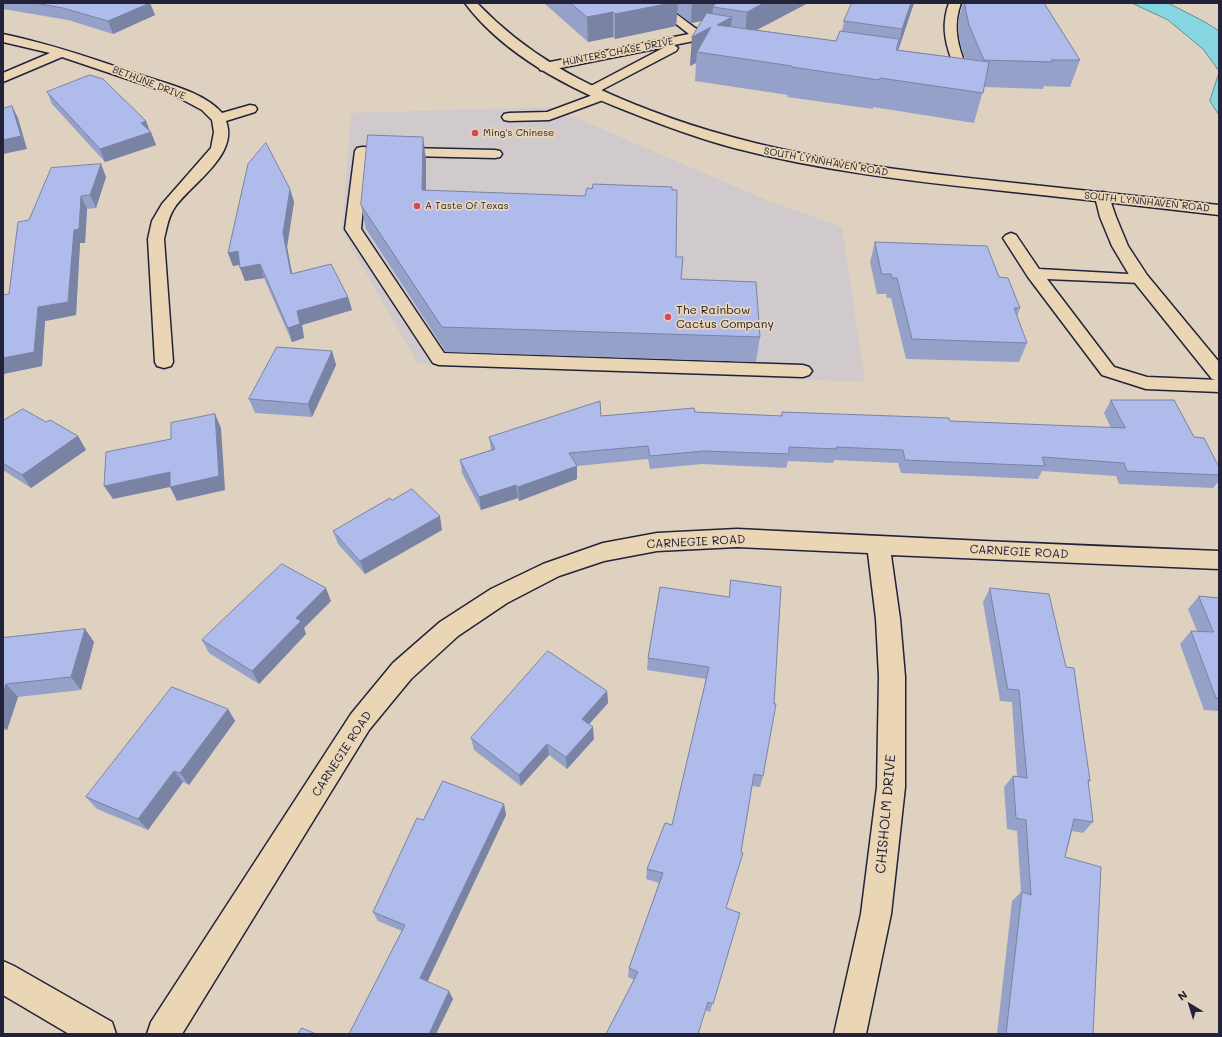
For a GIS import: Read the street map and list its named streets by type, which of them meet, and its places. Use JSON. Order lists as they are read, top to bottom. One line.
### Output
{"streets":{"street":["HUNTERS CHASE DRIVE","BETHUNE DRIVE","SOUTH LYNNHAVEN ROAD","CARNEGIE ROAD","CHISHOLM DRIVE"]},"crossings":[["HUNTERS CHASE DRIVE","SOUTH LYNNHAVEN ROAD"],["CARNEGIE ROAD","CHISHOLM DRIVE"]],"places":["Ming's Chinese","A Taste Of Texas","The Rainbow Cactus Company"],"north":"top left"}
